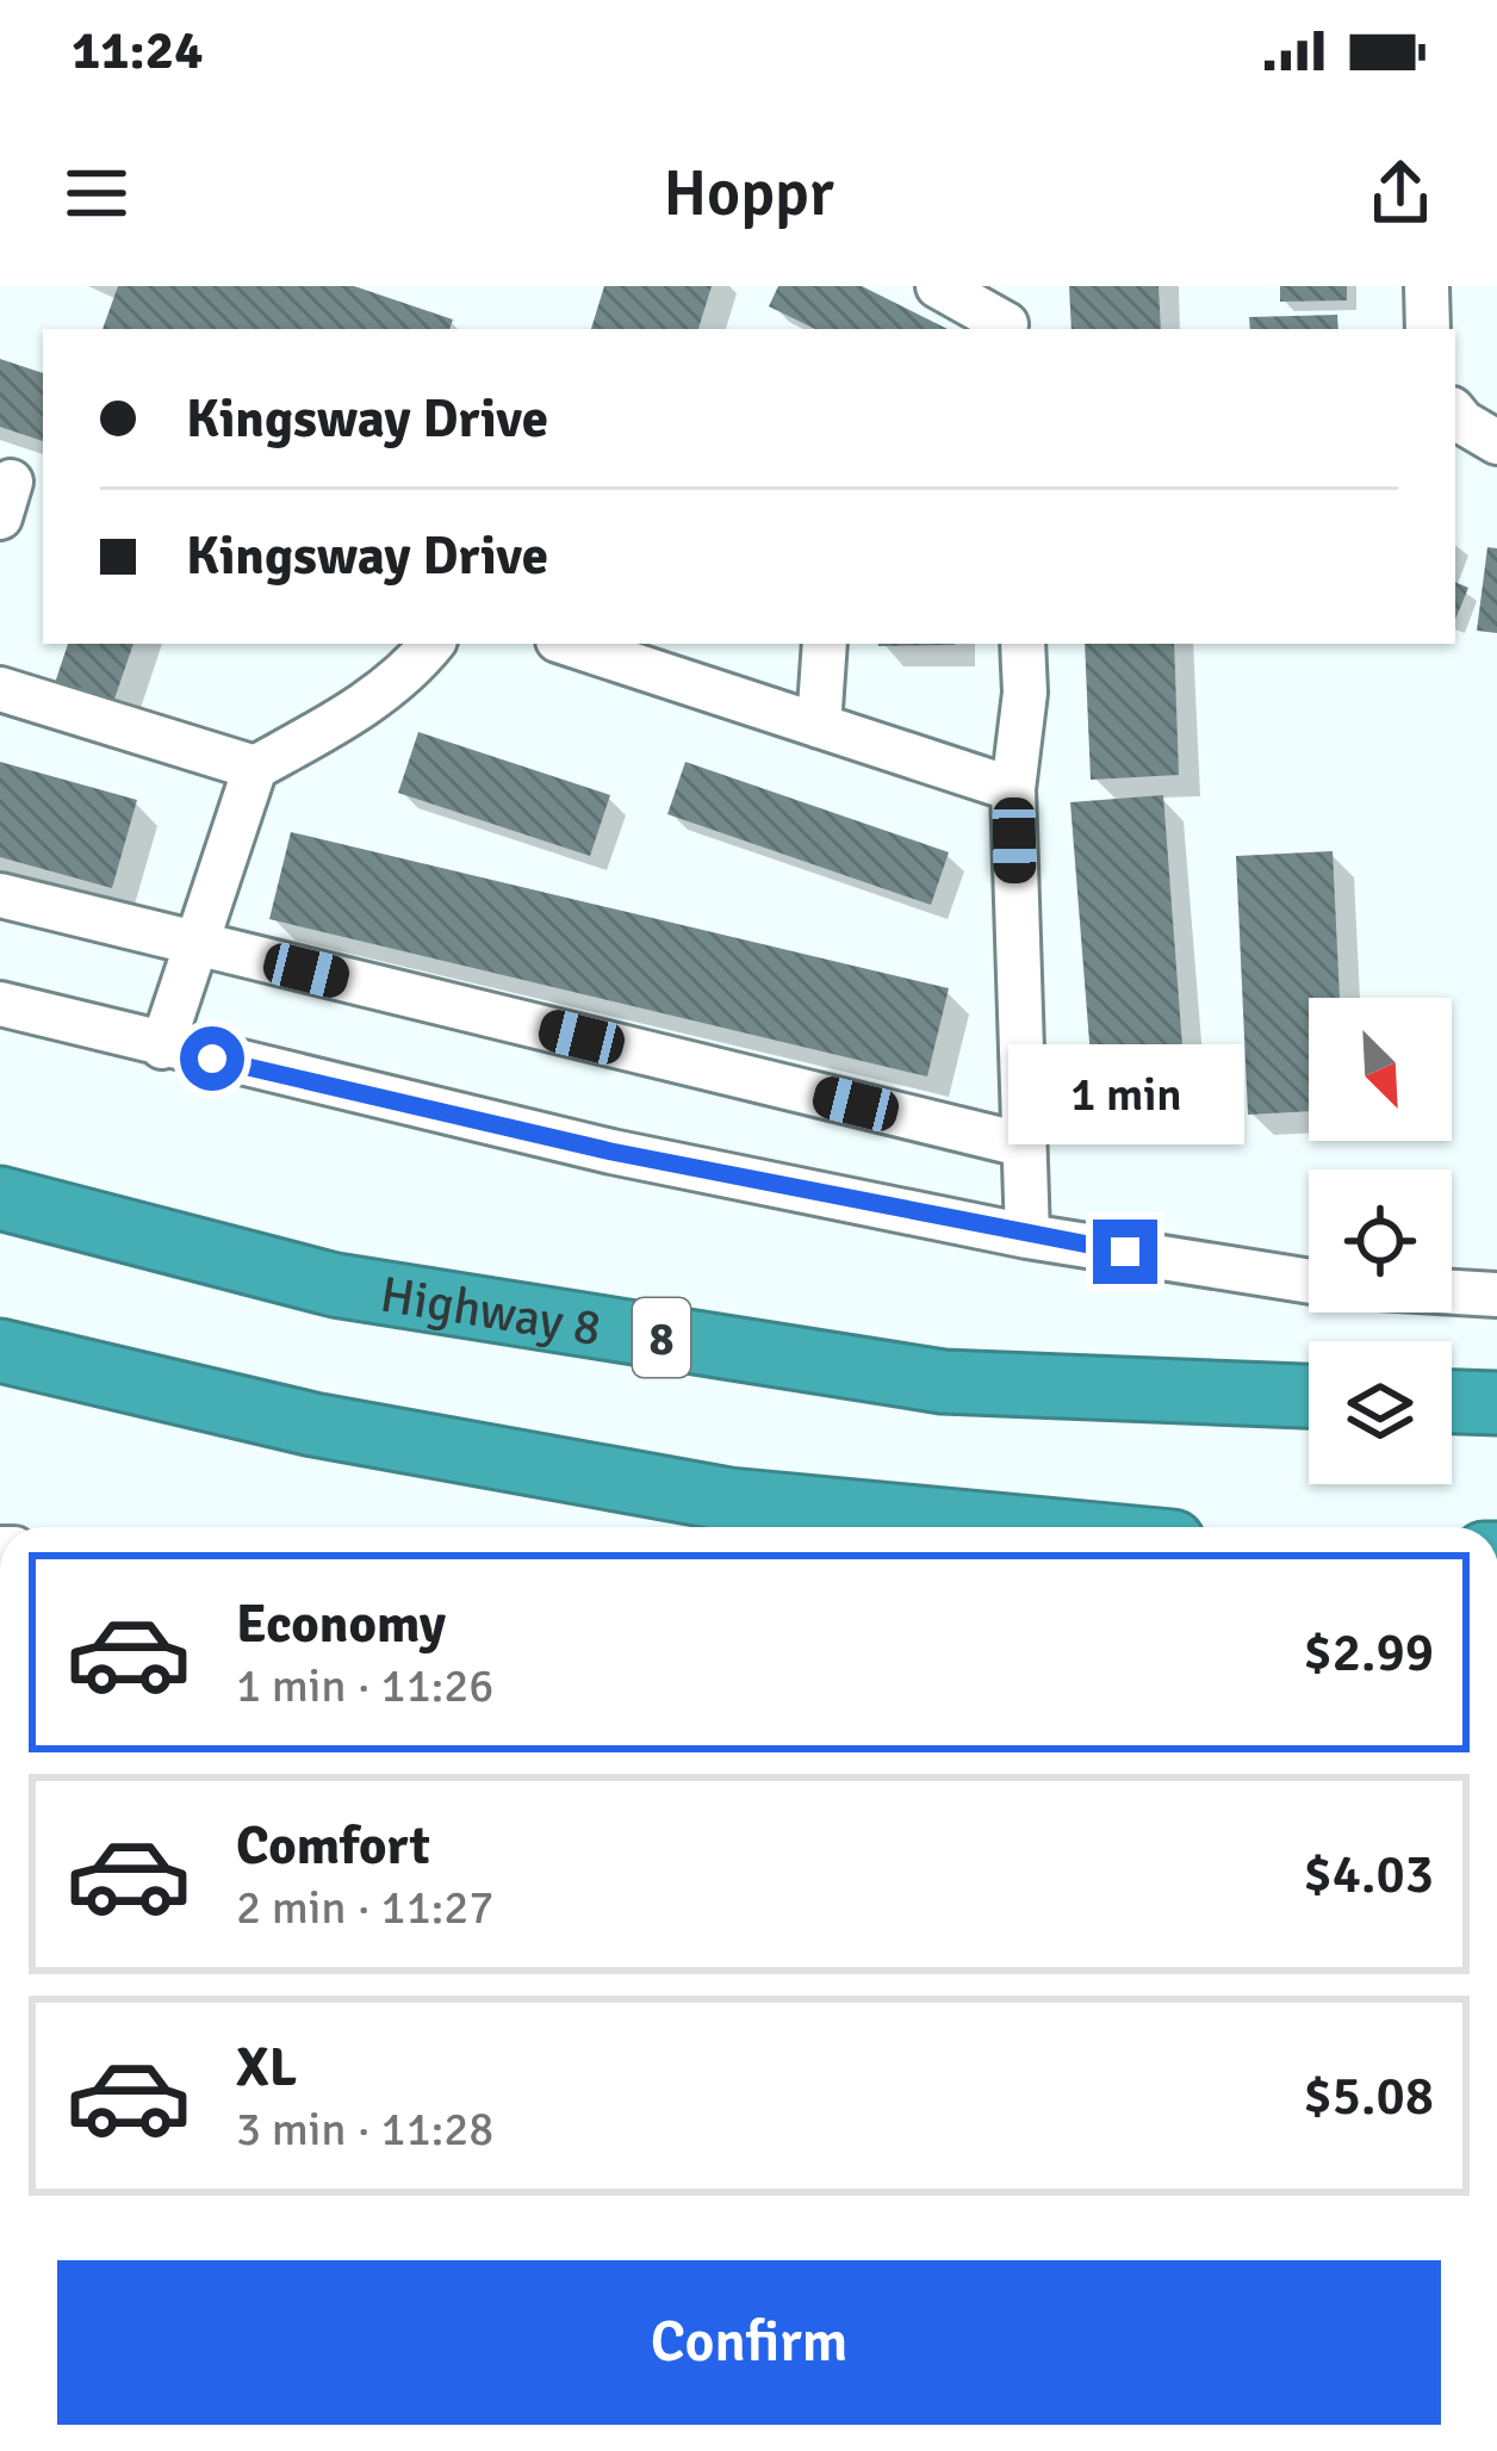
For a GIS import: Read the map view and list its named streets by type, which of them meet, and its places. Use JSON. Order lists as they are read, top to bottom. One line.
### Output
{"streets":{"highway":["Highway 8","8"]},"north":"bottom right","page":{"status":"11:24","header":"Hoppr","banner":["Kingsway Drive","Kingsway Drive"],"bubble":"1 min","list":[{"name":"Economy","note":"1 min · 11:26","value":"$2.99"},{"name":"Comfort","note":"2 min · 11:27","value":"$4.03"},{"name":"XL","note":"3 min · 11:28","value":"$5.08"}],"buttons":"Confirm"}}
